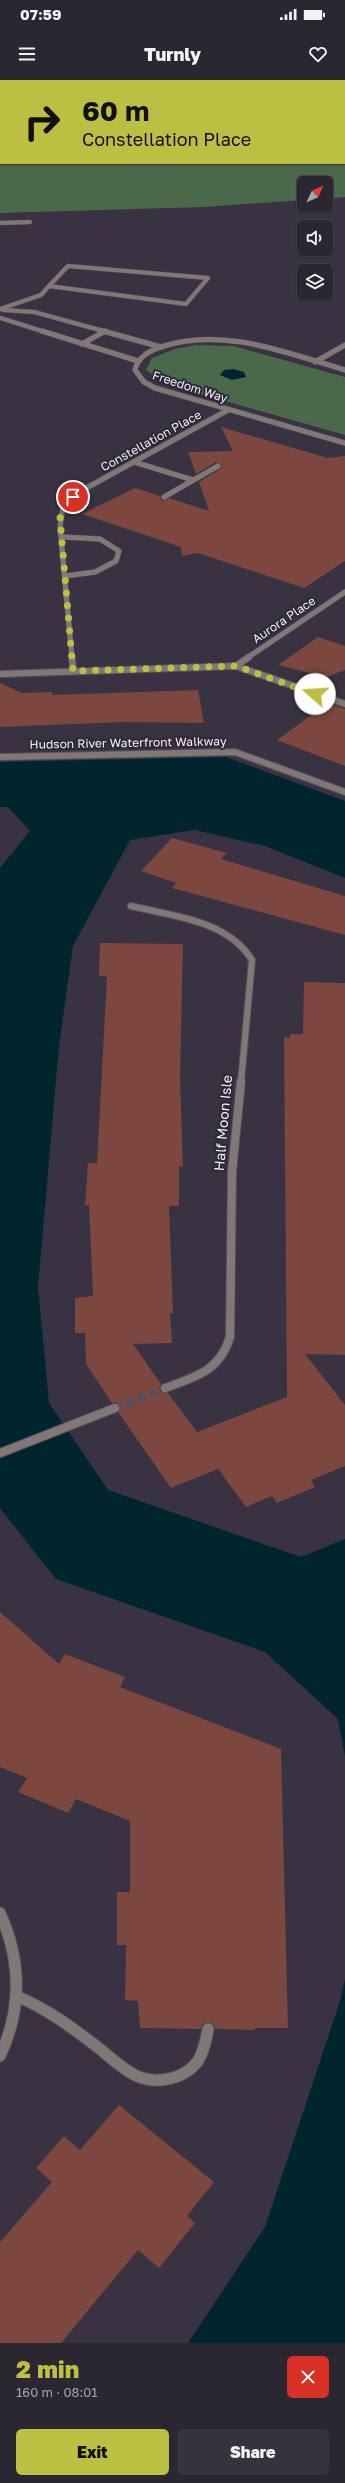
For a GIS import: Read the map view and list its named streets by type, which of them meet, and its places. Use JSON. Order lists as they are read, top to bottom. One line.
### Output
{"streets":{"street":["Freedom Way","Constellation Place","Aurora Place","Hudson River Waterfront Walkway","Half Moon Isle"]},"crossings":[["Freedom Way","Constellation Place"]],"north":"top right","page":{"status":"07:59","header":"Turnly","turn":["60 m","Constellation Place"],"heading":["2 min","160 m · 08:01"],"buttons":["Exit","Share"]}}
